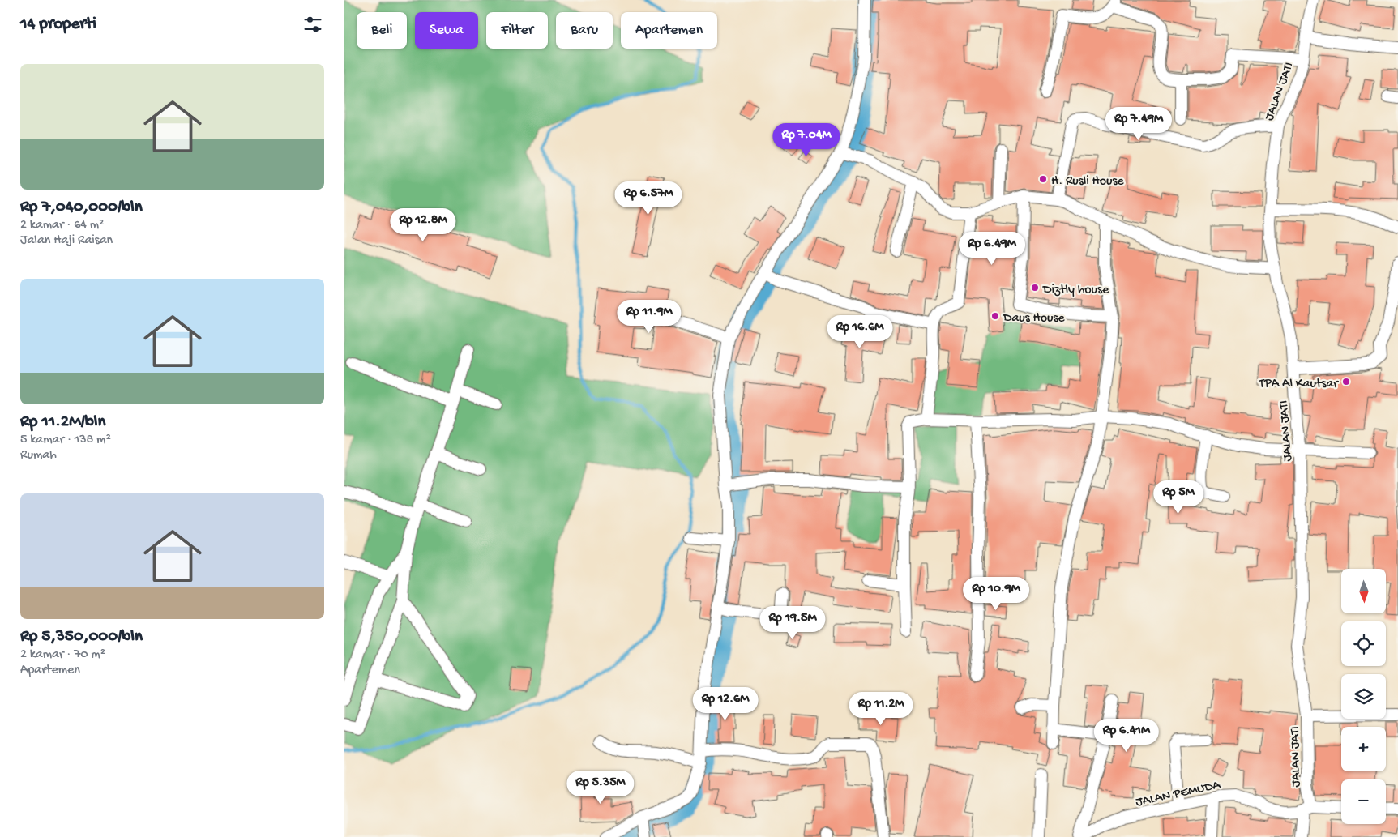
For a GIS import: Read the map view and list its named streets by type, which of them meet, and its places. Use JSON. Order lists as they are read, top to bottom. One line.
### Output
{"streets":{"street":["JALAN JATI","JALAN PEMUDA"]},"crossings":[["JALAN JATI","JALAN PEMUDA"]],"places":["H. Rusli House","Diztly house","Daus House","TPA Al Kautsar"],"north":"bottom","page":{"heading":"14 properti","chip":["Beli","Sewa","Filter","Baru","Apartemen"],"list":[{"name":"Rp 7,040,000/bln","note":"2 kamar · 64 m² · Jalan Haji Raisan"},{"name":"Rp 11.2M/bln","note":"5 kamar · 138 m² · Rumah"},{"name":"Rp 5,350,000/bln","note":"2 kamar · 70 m² · Apartemen"}],"price":["Rp 7.49M","Rp 7.04M","Rp 6.57M","Rp 12.8M","Rp 6.49M","Rp 11.9M","Rp 16.6M","Rp 5M","Rp 10.9M","Rp 19.5M","Rp 12.6M","Rp 11.2M","Rp 6.41M","Rp 5.35M"],"map_buttons":["+","−"]}}
